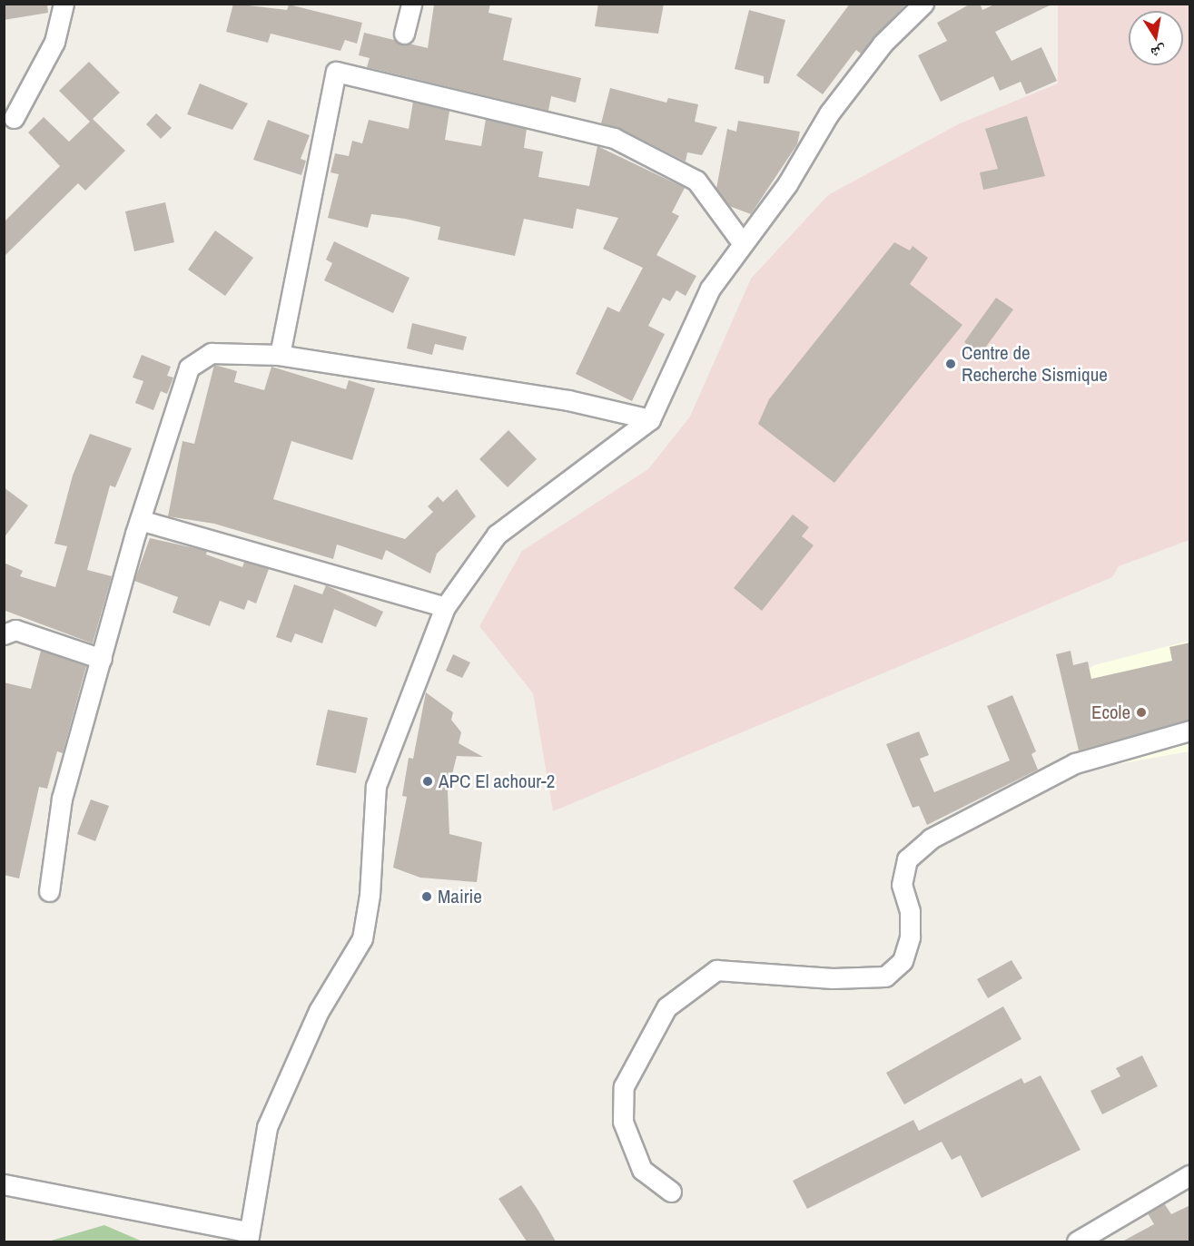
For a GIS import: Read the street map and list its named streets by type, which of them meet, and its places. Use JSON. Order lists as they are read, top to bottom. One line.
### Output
{"places":["Centre de Recherche Sismique","Ecole","APC El achour-2","Mairie"],"north":"bottom"}
